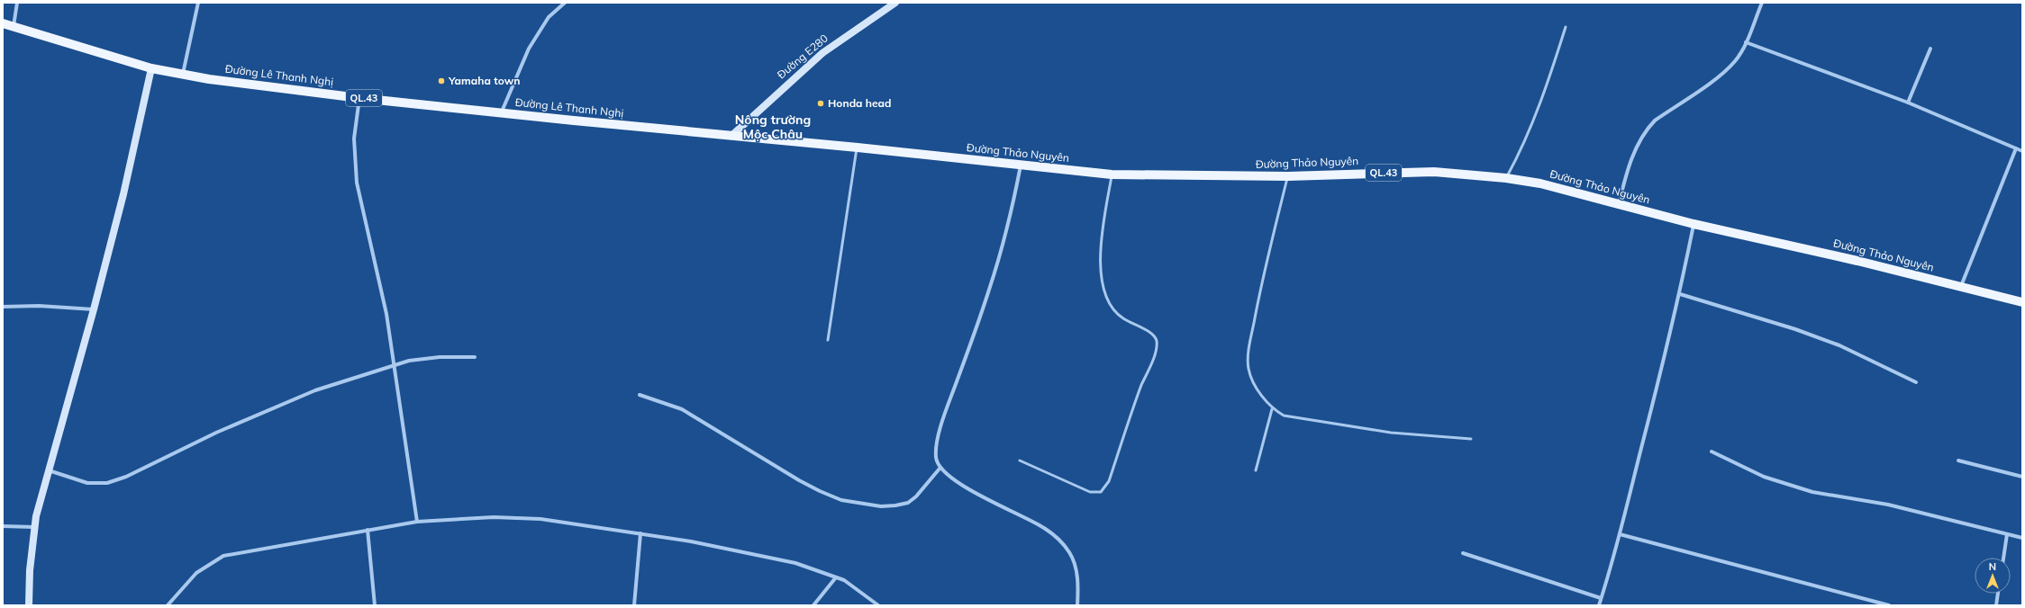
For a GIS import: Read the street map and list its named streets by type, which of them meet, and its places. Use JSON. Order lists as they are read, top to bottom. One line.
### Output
{"streets":{"main road":["Đường Lê Thanh Nghị","QL.43","Đường Thảo Nguyên"],"street":["Đường E280"]},"crossings":[["Đường E280","Đường Lê Thanh Nghị"],["Đường E280","Đường Thảo Nguyên"],["Đường Lê Thanh Nghị","Đường Thảo Nguyên"]],"districts":["Nông trường Mộc Châu"],"places":["Yamaha town","Honda head"],"north":"top"}
